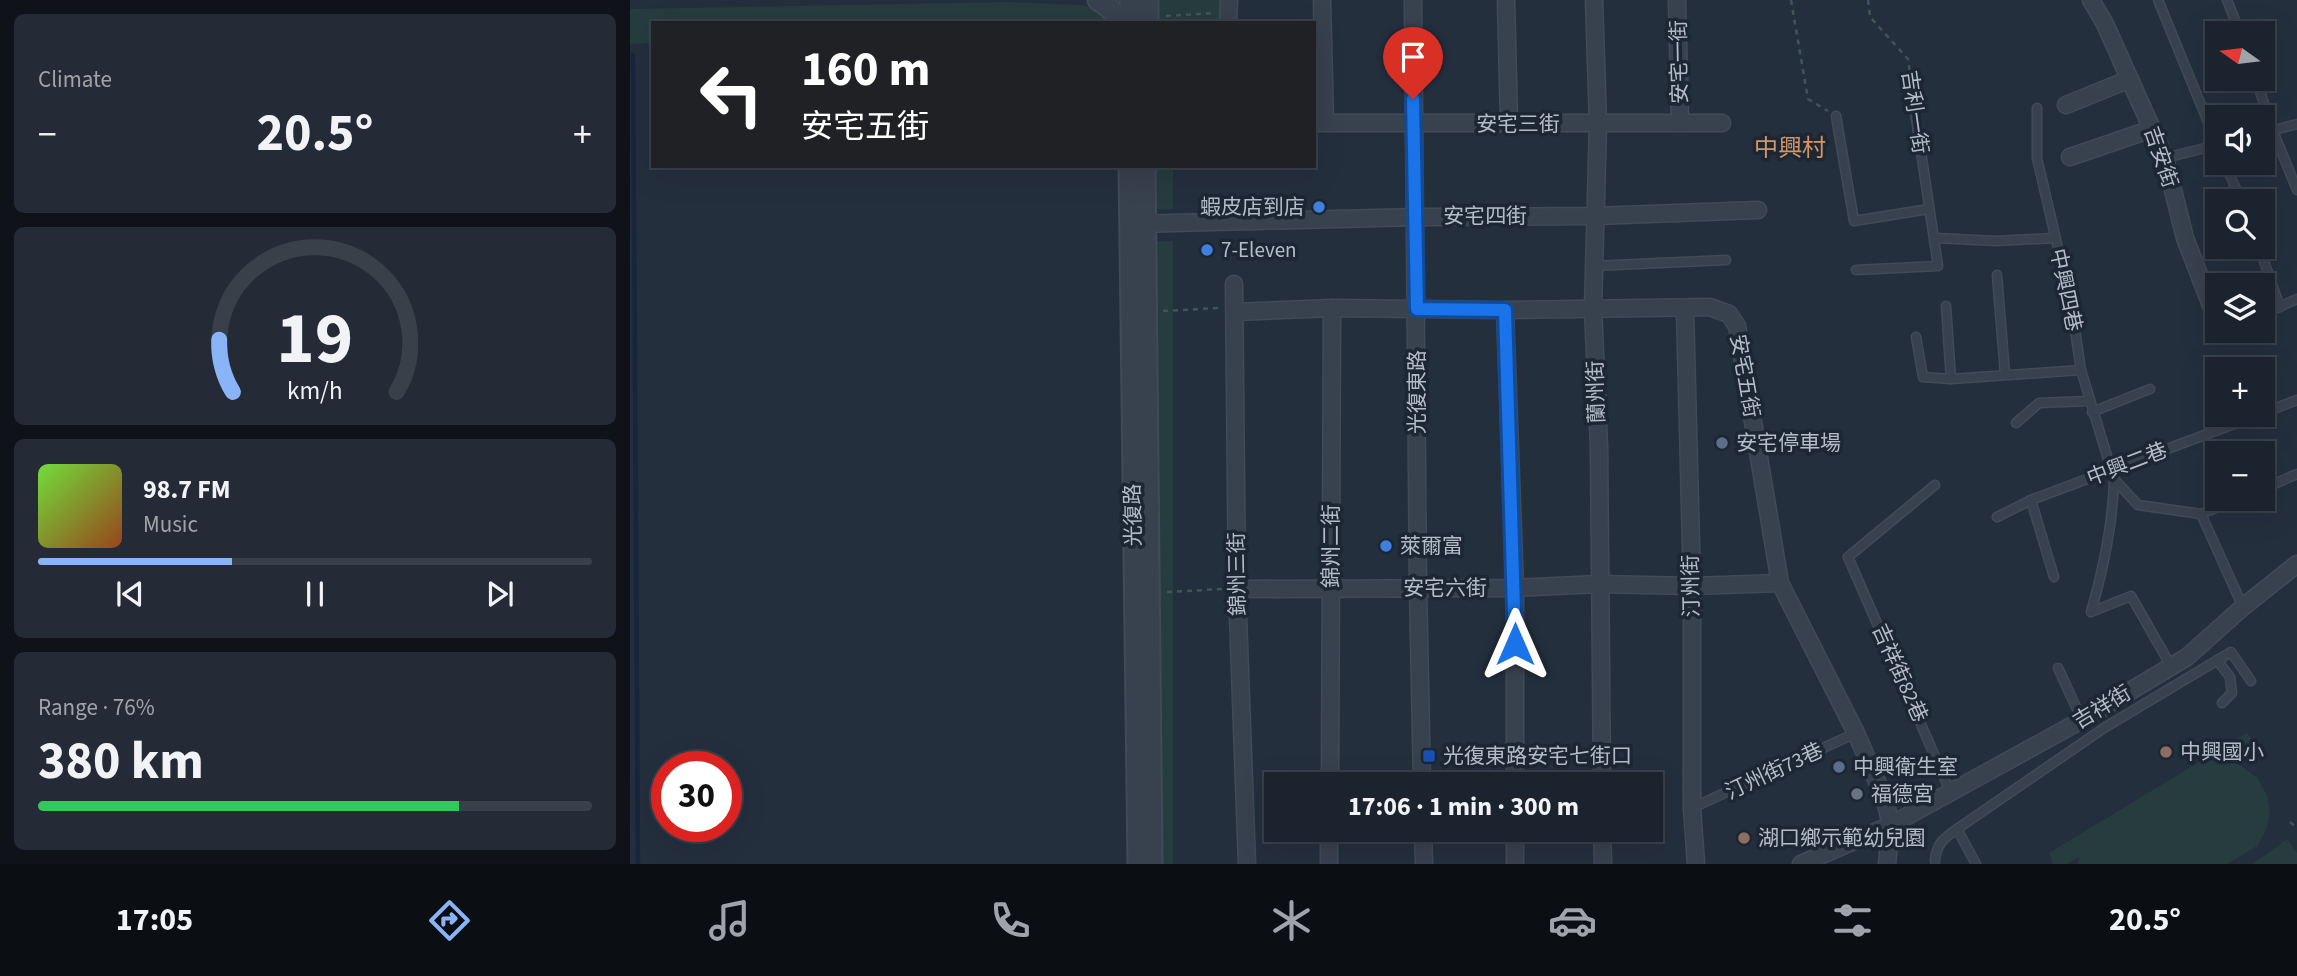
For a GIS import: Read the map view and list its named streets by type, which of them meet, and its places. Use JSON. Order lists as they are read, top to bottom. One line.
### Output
{"streets":{"street":["安宅一街","安宅三街","吉安街","安宅四街","安宅五街","光復東路","蘭州街","光復路","錦州二街","錦州三街","汀州街","安宅六街","吉祥街"],"lane":["吉利一街","中興四巷","中興二巷","吉祥街82巷","汀州街73巷"]},"crossings":[["安宅一街","安宅三街"],["安宅三街","光復東路"],["安宅三街","蘭州街"],["安宅四街","光復東路"],["安宅四街","蘭州街"],["安宅四街","光復路"],["中興四巷","中興二巷"],["安宅五街","光復東路"],["安宅五街","蘭州街"],["安宅五街","錦州二街"],["安宅五街","錦州三街"],["安宅五街","汀州街"],["安宅五街","安宅六街"],["安宅五街","吉祥街"],["安宅五街","汀州街73巷"],["光復東路","安宅六街"],["蘭州街","安宅六街"],["錦州二街","安宅六街"],["錦州三街","安宅六街"],["汀州街","安宅六街"],["汀州街","汀州街73巷"],["吉祥街82巷","吉祥街"]],"districts":["中興村"],"places":{"other":["蝦皮店到店","7-Eleven","安宅停車場","萊爾富","中興國小","中興衛生室","福德宮","湖口鄉示範幼兒園"],"transit":["光復東路安宅七街口"]},"north":"left","page":{"tile":["Climate",["Range · 76%","380 km"]],"map_buttons":["+","−"],"turn":["160 m","安宅五街"],"heat":["−","20.5°","+"],"song":["98.7 FM","Music"],"limit":"30","trip":"17:06 · 1 min · 300 m","tabs":["17:05","20.5°"],"gauge":["19","km/h"]}}
